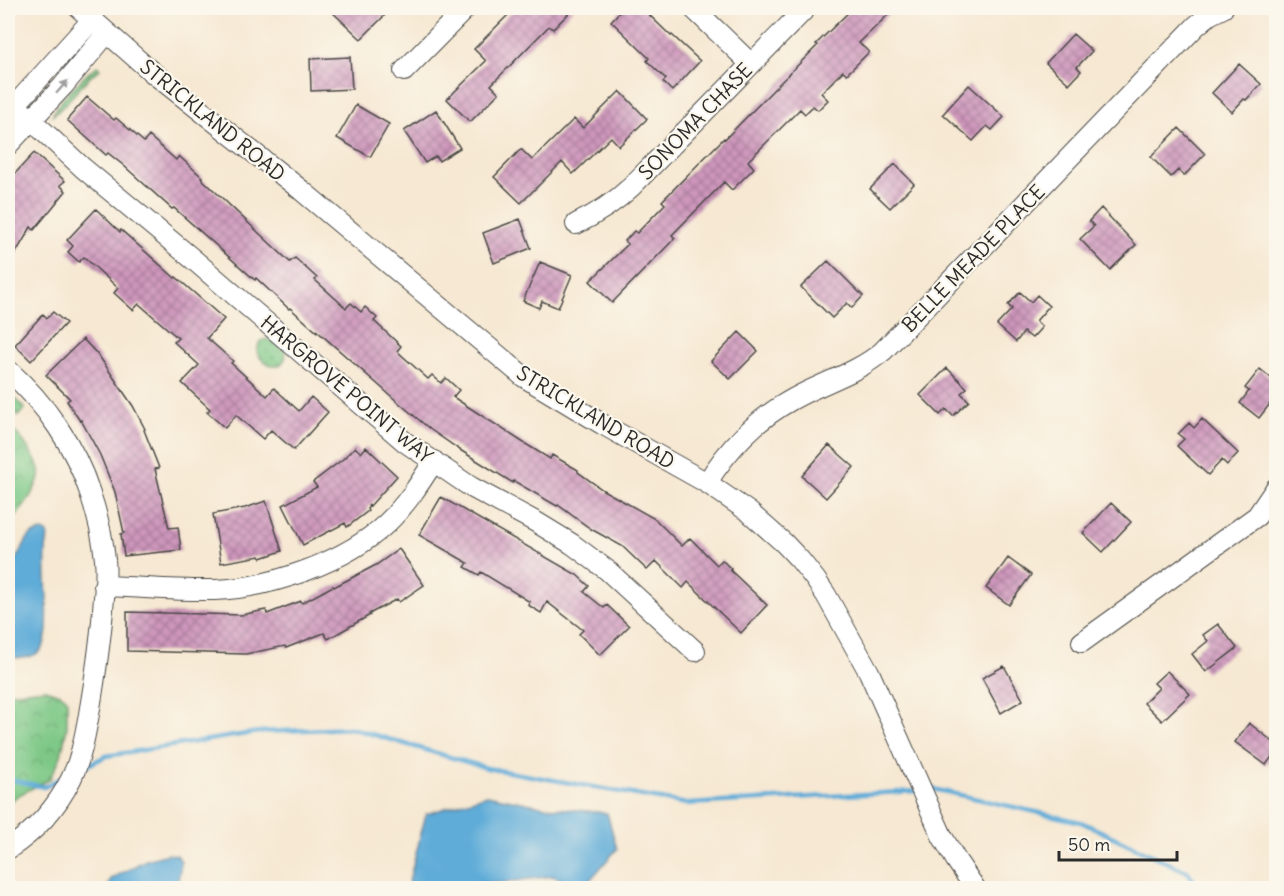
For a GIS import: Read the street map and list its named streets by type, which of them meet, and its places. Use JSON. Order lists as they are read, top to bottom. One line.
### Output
{"streets":{"street":["STRICKLAND ROAD","SONOMA CHASE","BELLE MEADE PLACE","HARGROVE POINT WAY"]},"crossings":[["STRICKLAND ROAD","BELLE MEADE PLACE"]],"scale_bar":"50 m"}
